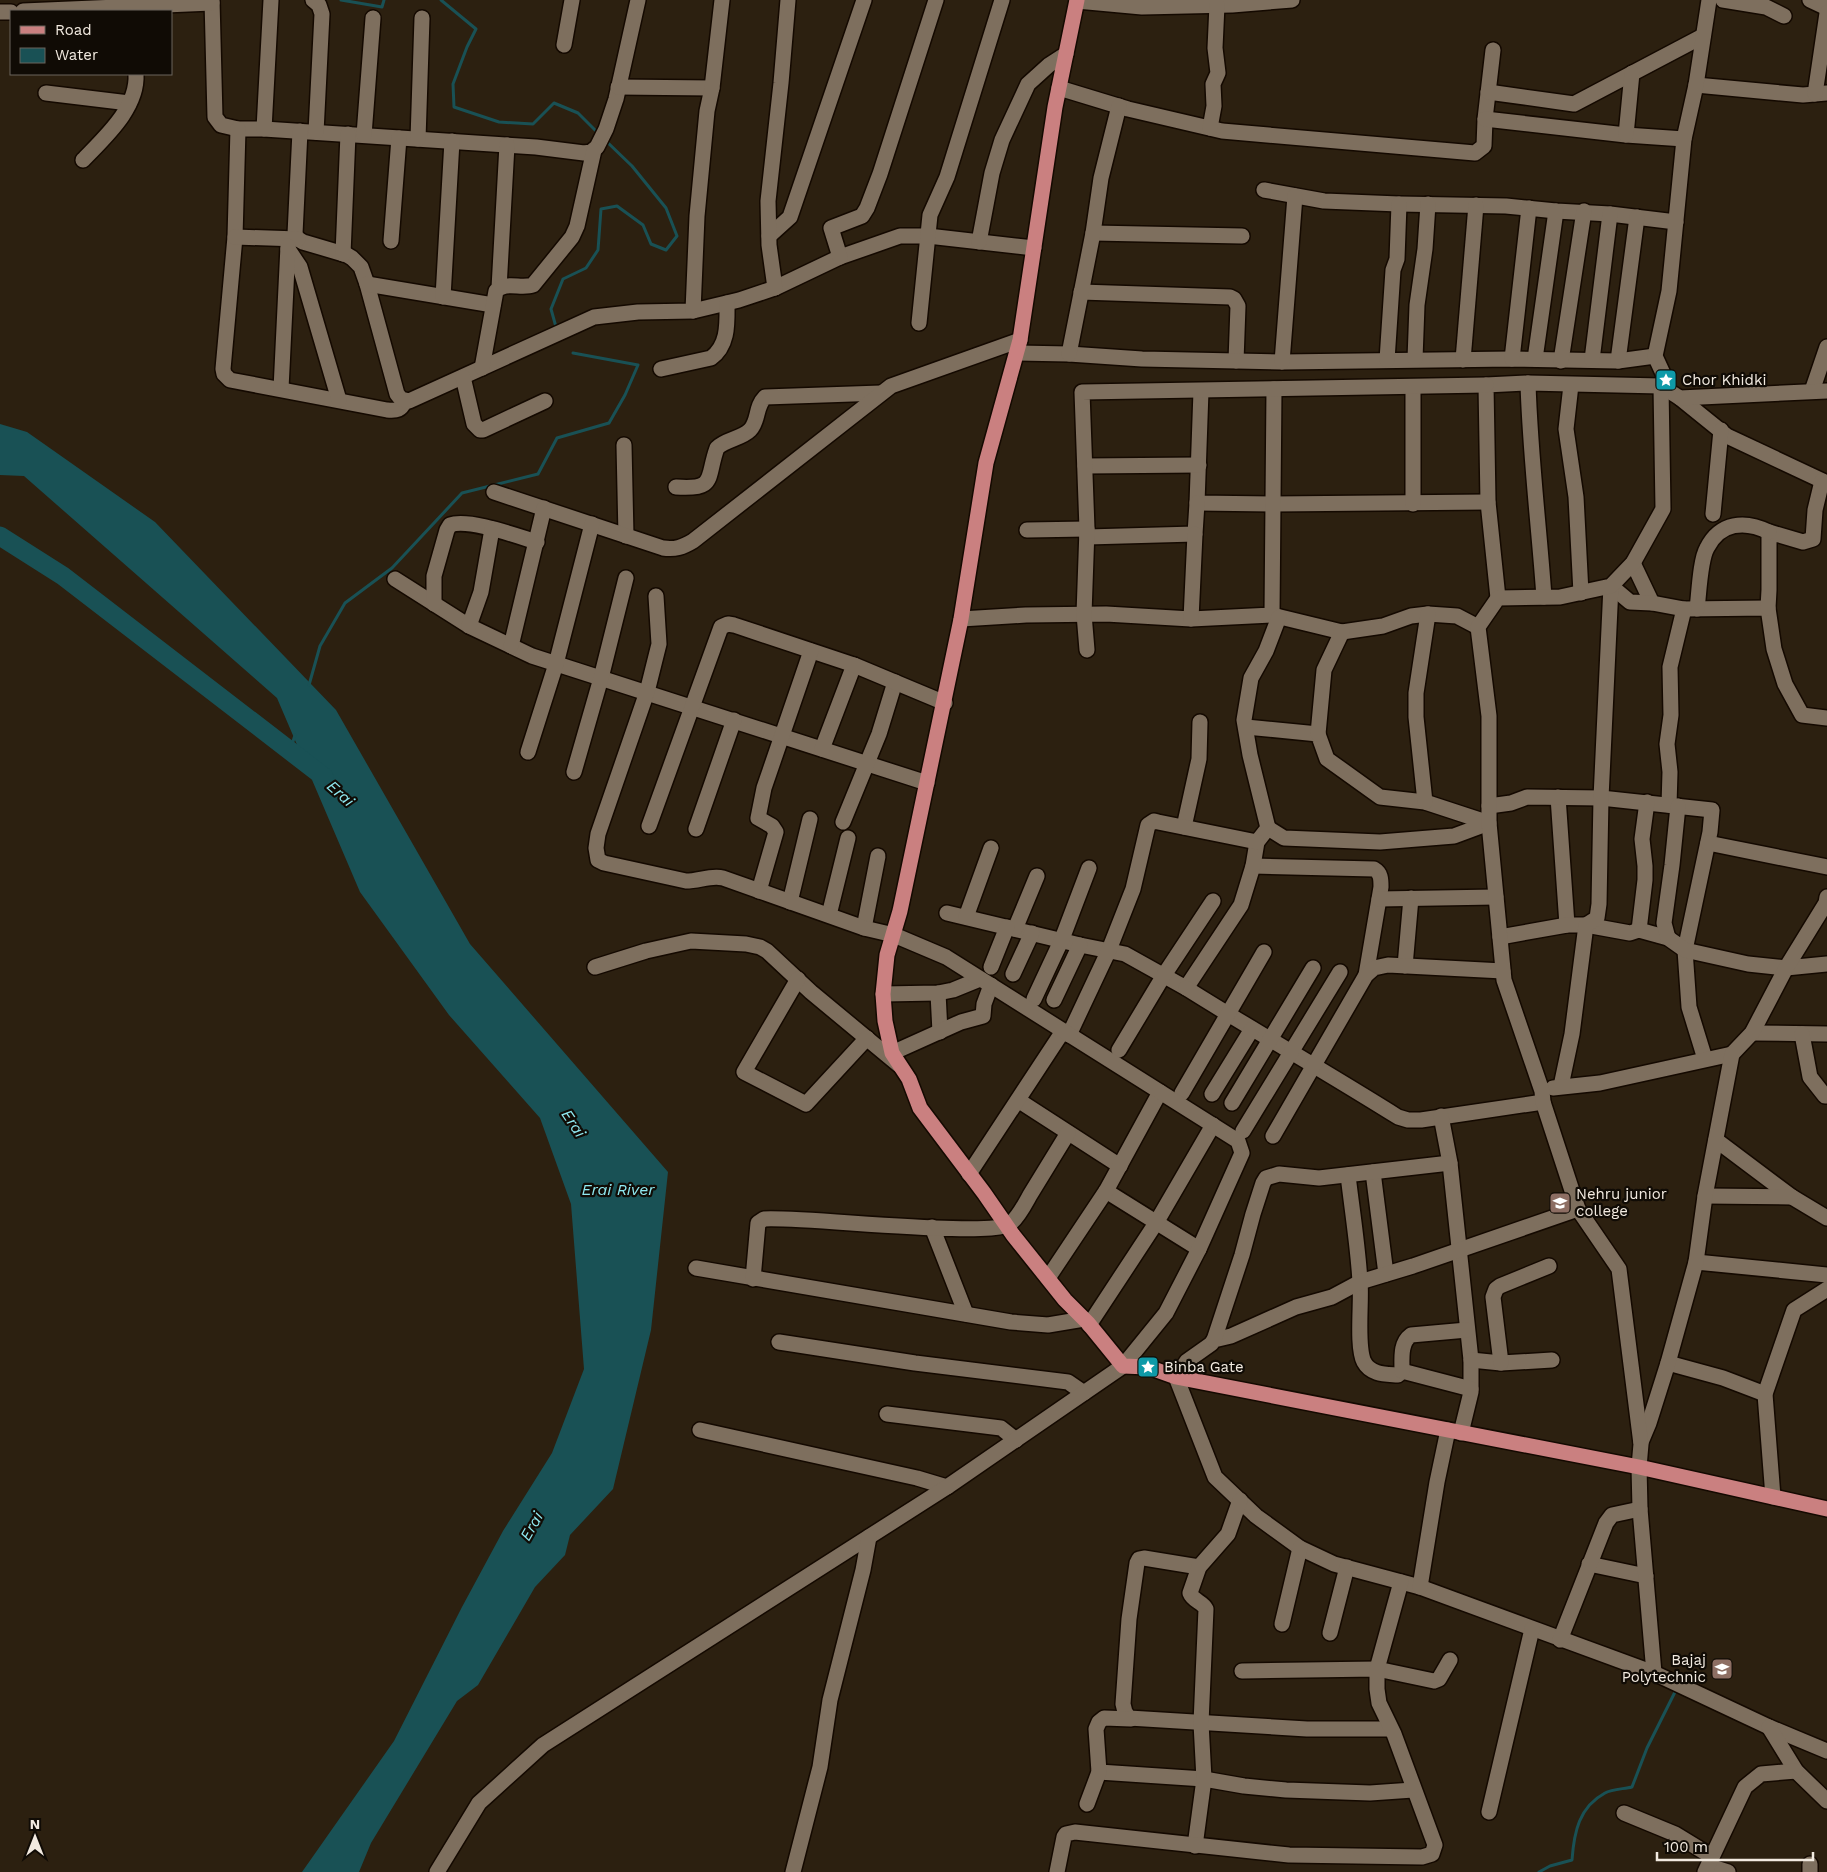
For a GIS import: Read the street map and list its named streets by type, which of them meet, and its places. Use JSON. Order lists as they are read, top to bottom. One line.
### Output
{"water":["Erai","Erai River"],"places":{"place":["Chor Khidki","Binba Gate"],"school or university":["Nehru junior college","Bajaj Polytechnic"]},"legend":["Road","Water"],"scale_bar":"100 m","north":"top"}
